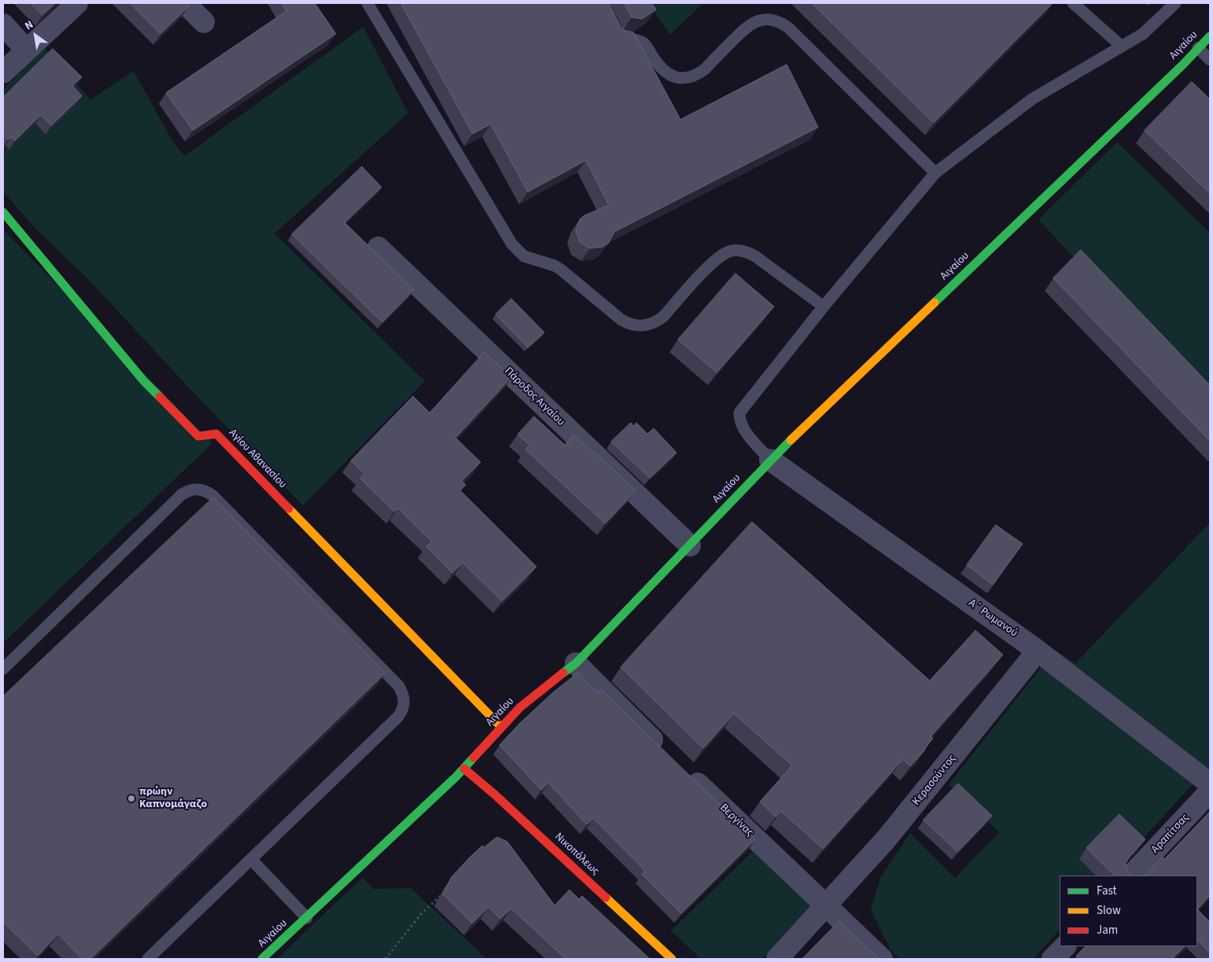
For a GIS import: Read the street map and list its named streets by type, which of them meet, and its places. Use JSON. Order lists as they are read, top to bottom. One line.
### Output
{"streets":{"street":["Αιγαίου","Πάροδος Αιγαίου","Αγίου Αθανασίου","Α΄ Ρωμανού","Κερασούντος","Βεργίνας","Αραπίτσας","Νικοπόλεως"]},"crossings":[["Αιγαίου","Πάροδος Αιγαίου"],["Αιγαίου","Αγίου Αθανασίου"],["Αιγαίου","Α΄ Ρωμανού"],["Αιγαίου","Νικοπόλεως"],["Α΄ Ρωμανού","Κερασούντος"],["Κερασούντος","Βεργίνας"]],"places":["πρώην Καπνομάγαζο"],"legend":["Fast","Slow","Jam"],"north":"top left"}
